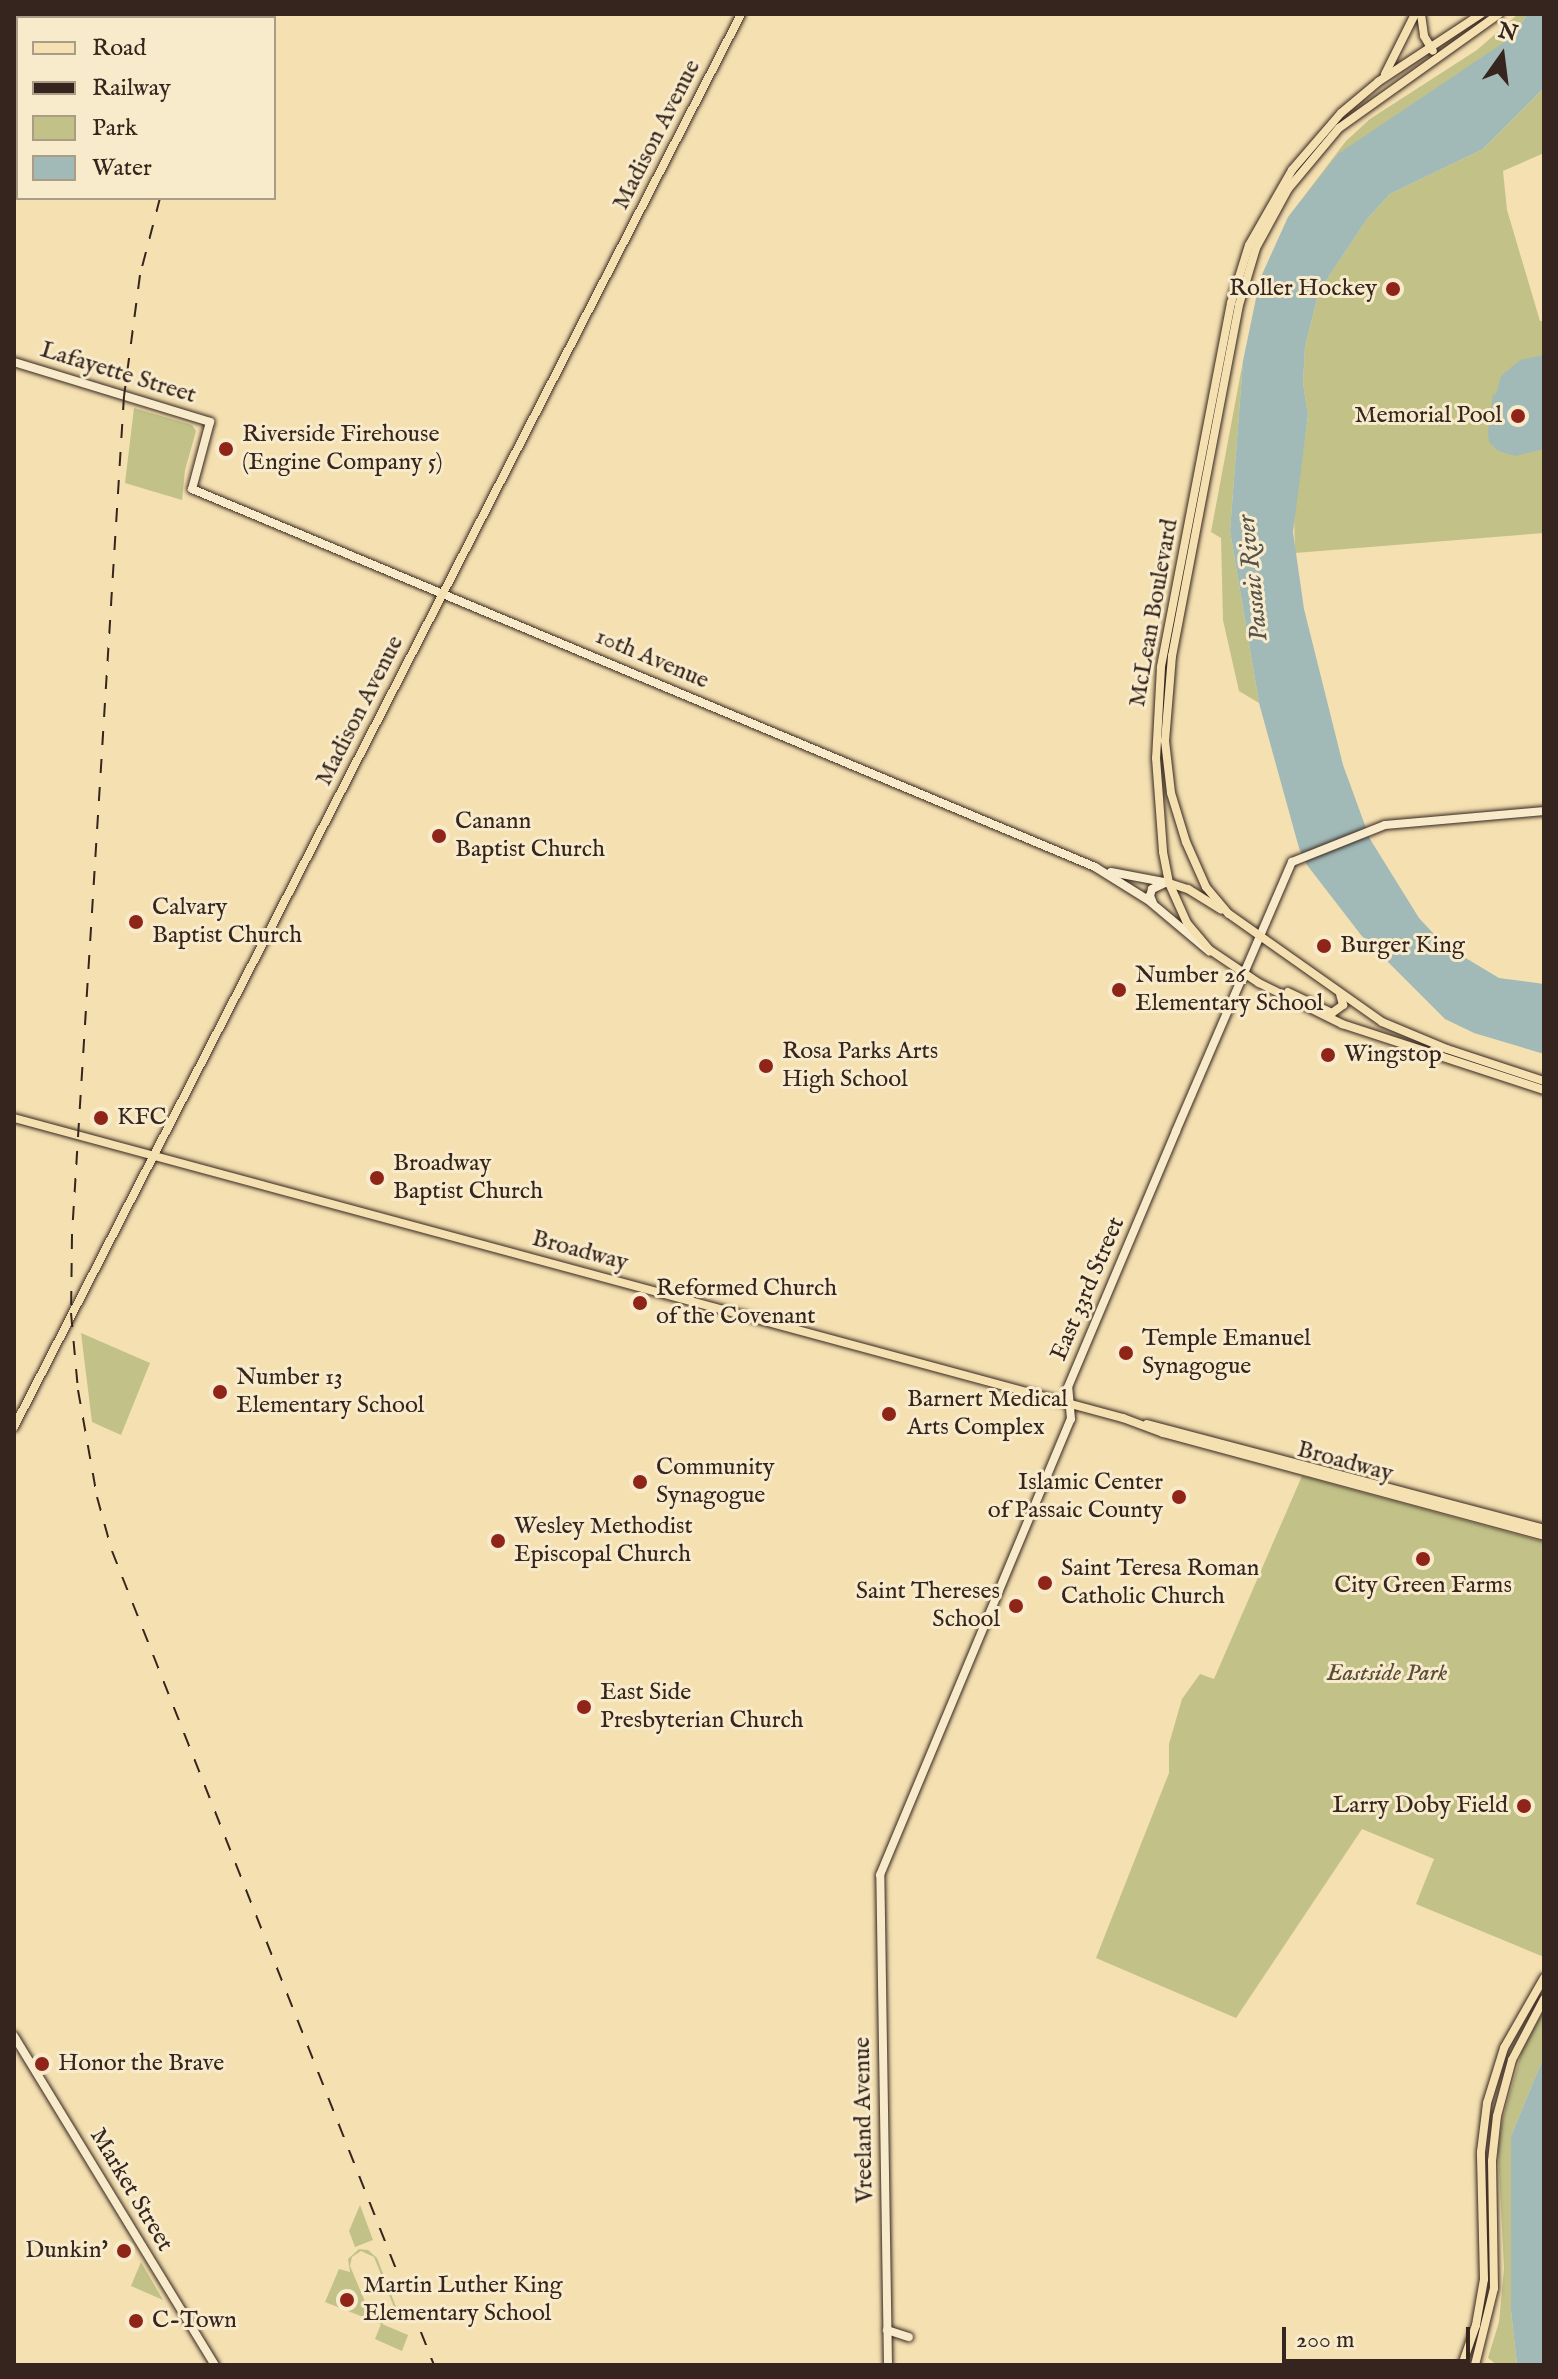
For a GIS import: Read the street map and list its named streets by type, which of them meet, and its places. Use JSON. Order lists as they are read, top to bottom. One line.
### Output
{"streets":{"main road":["Madison Avenue","Lafayette Street","McLean Boulevard","10th Avenue","Broadway","East 33rd Street","Vreeland Avenue","Market Street"]},"crossings":[["Madison Avenue","10th Avenue"],["Madison Avenue","Broadway"],["Lafayette Street","10th Avenue"],["McLean Boulevard","10th Avenue"],["McLean Boulevard","East 33rd Street"],["Broadway","East 33rd Street"],["East 33rd Street","Vreeland Avenue"]],"water":["Passaic River"],"parks":["Eastside Park"],"places":["Roller Hockey","Memorial Pool","Riverside Firehouse (Engine Company 5)","Canann Baptist Church","Calvary Baptist Church","Burger King","Number 26 Elementary School","Wingstop","Rosa Parks Arts High School","KFC","Broadway Baptist Church","Reformed Church of the Covenant","Temple Emanuel Synagogue","Number 13 Elementary School","Barnert Medical Arts Complex","Community Synagogue","Islamic Center of Passaic County","Wesley Methodist Episcopal Church","City Green Farms","Saint Teresa Roman Catholic Church","Saint Thereses School","East Side Presbyterian Church","Larry Doby Field","Honor the Brave","Dunkin'","Martin Luther King Elementary School","C-Town"],"legend":["Road","Railway","Park","Water"],"scale_bar":"200 m","north":"top"}
